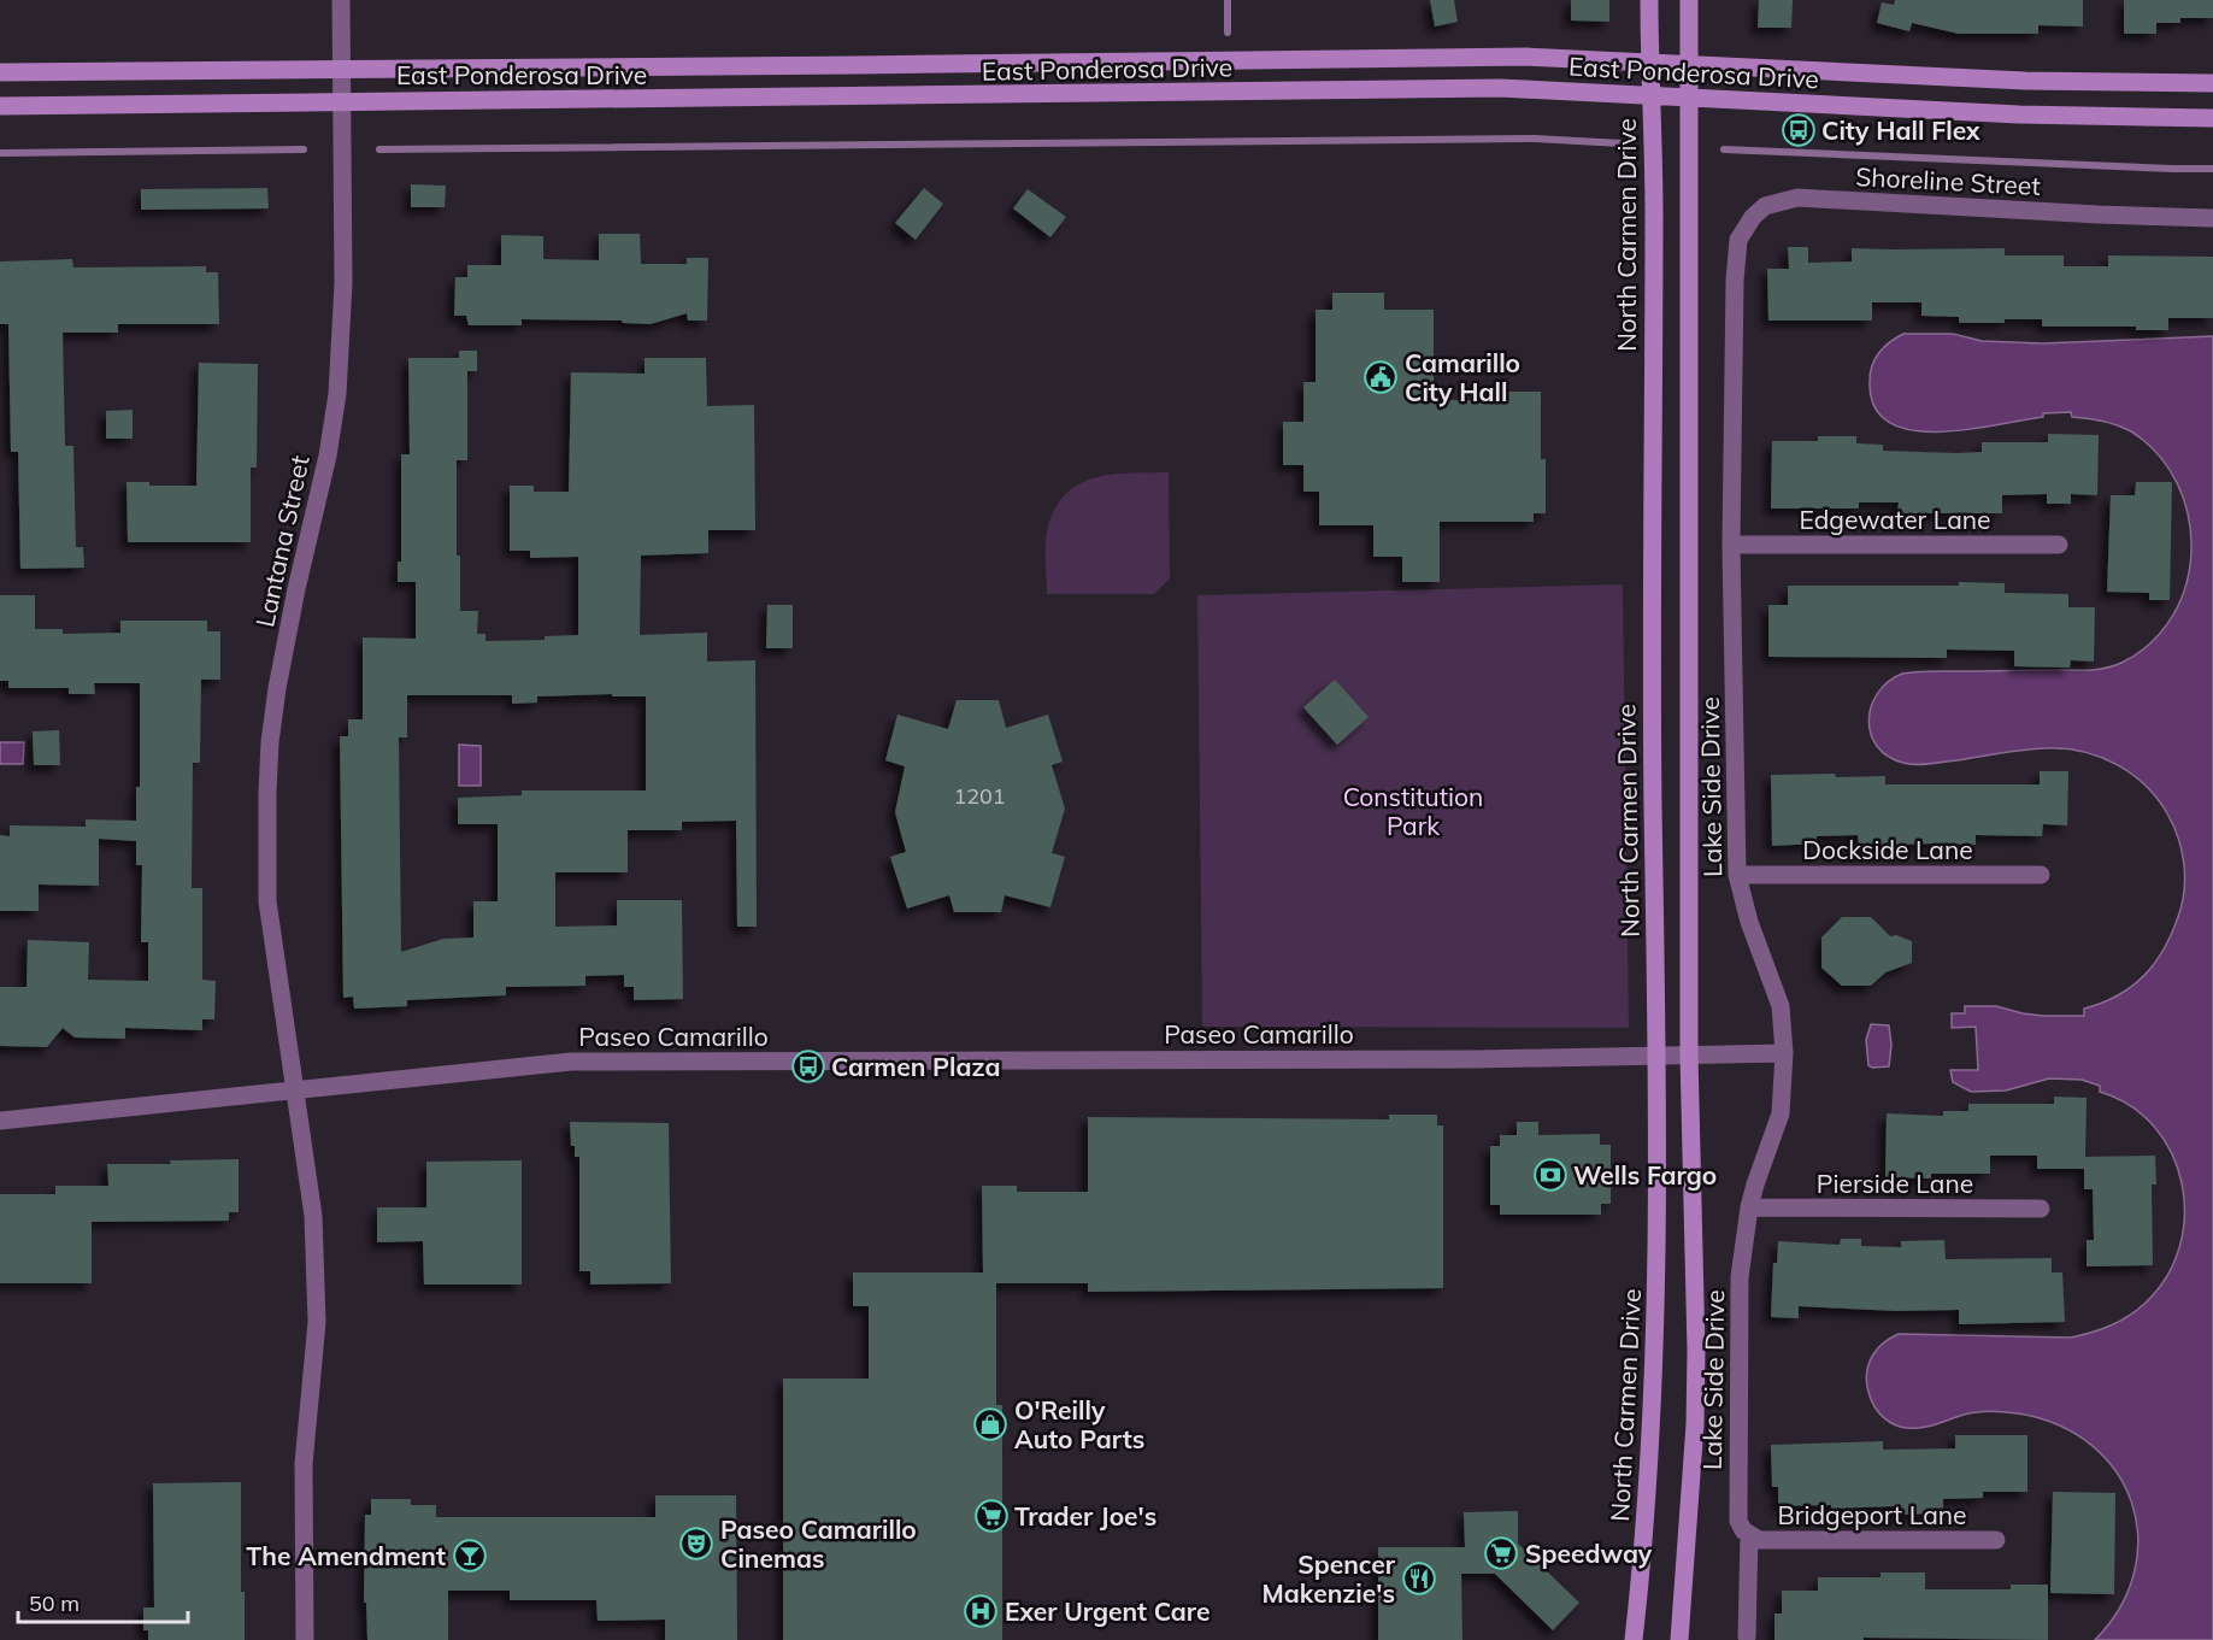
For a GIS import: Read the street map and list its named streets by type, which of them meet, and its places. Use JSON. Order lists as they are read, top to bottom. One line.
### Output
{"streets":{"main road":["East Ponderosa Drive","North Carmen Drive"],"street":["Shoreline Street","Edgewater Lane","Lantana Street","Lake Side Drive","Dockside Lane","Paseo Camarillo","Pierside Lane","Bridgeport Lane"]},"crossings":[["East Ponderosa Drive","North Carmen Drive"],["East Ponderosa Drive","Lantana Street"],["Shoreline Street","Lake Side Drive"],["North Carmen Drive","Paseo Camarillo"],["Edgewater Lane","Lake Side Drive"],["Lantana Street","Paseo Camarillo"],["Lake Side Drive","Dockside Lane"],["Lake Side Drive","Paseo Camarillo"],["Lake Side Drive","Pierside Lane"],["Lake Side Drive","Bridgeport Lane"]],"parks":["Constitution Park"],"places":{"bus stop":["City Hall Flex","Carmen Plaza"],"public building":["Camarillo City Hall"],"bank":["Wells Fargo"],"shop":["O'Reilly Auto Parts"],"supermarket":["Trader Joe's","Speedway"],"theatre":["Paseo Camarillo Cinemas"],"bar":["The Amendment"],"restaurant":["Spencer Makenzie's"],"hospital":["Exer Urgent Care"]},"house_numbers":["1201"],"scale_bar":"50 m"}
